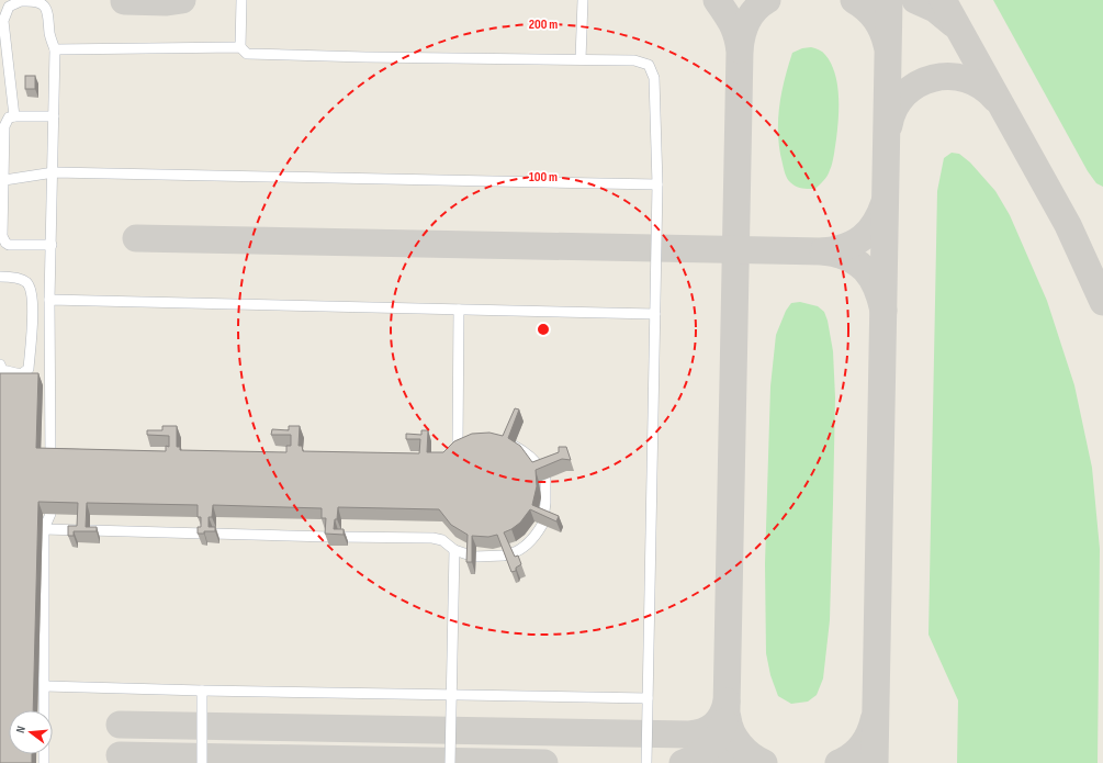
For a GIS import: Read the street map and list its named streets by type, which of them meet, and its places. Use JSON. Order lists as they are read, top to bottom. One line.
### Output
{"north":"left","rings":["200 m","100 m"]}
